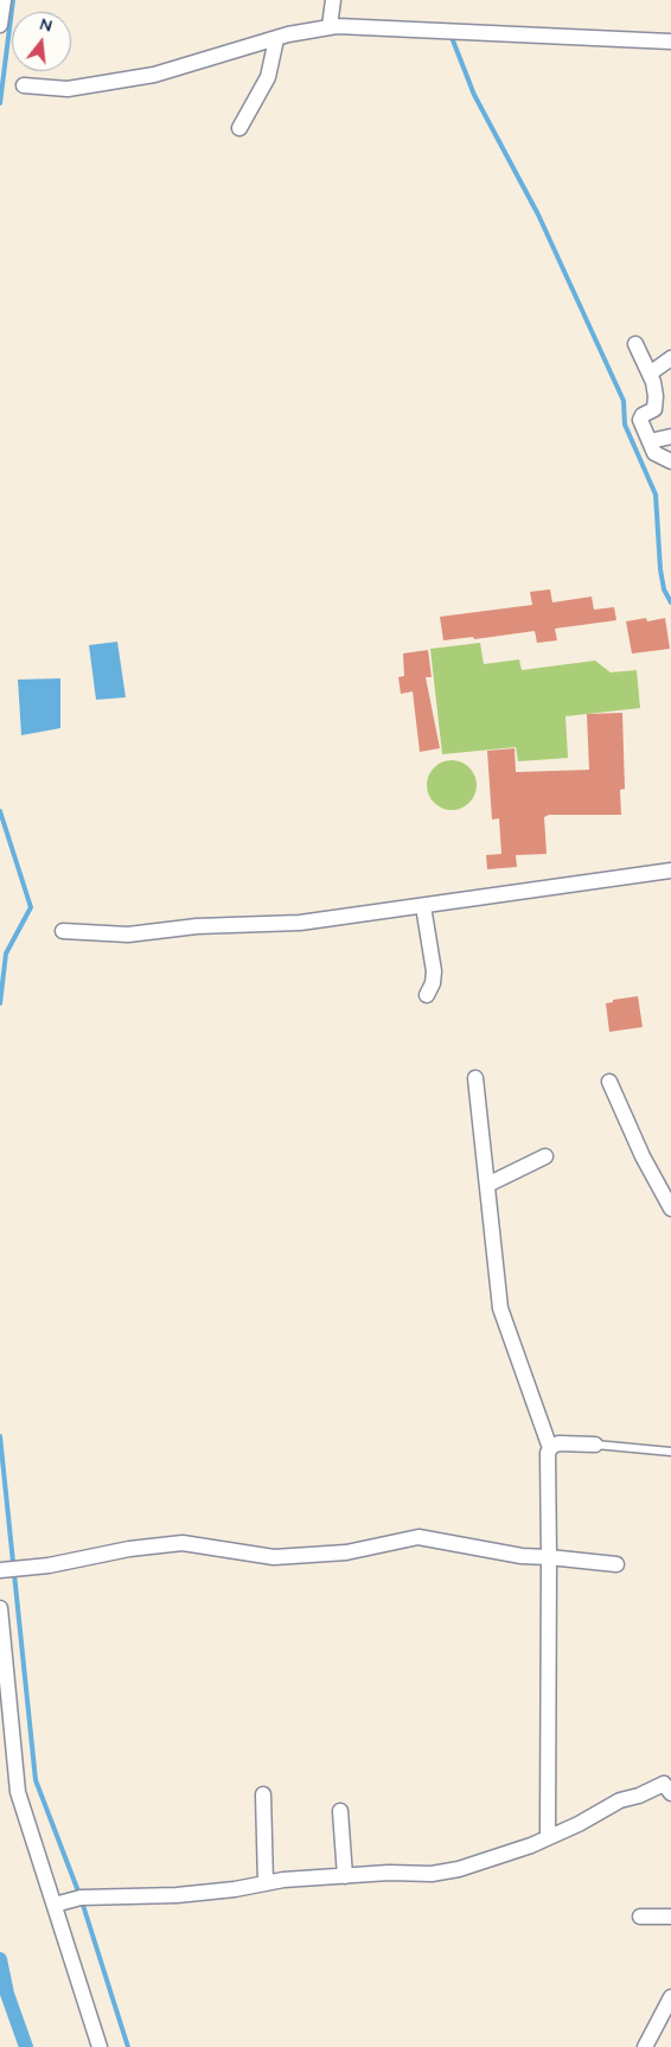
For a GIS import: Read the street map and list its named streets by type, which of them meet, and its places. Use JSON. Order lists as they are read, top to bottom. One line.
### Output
{"north":"top"}
